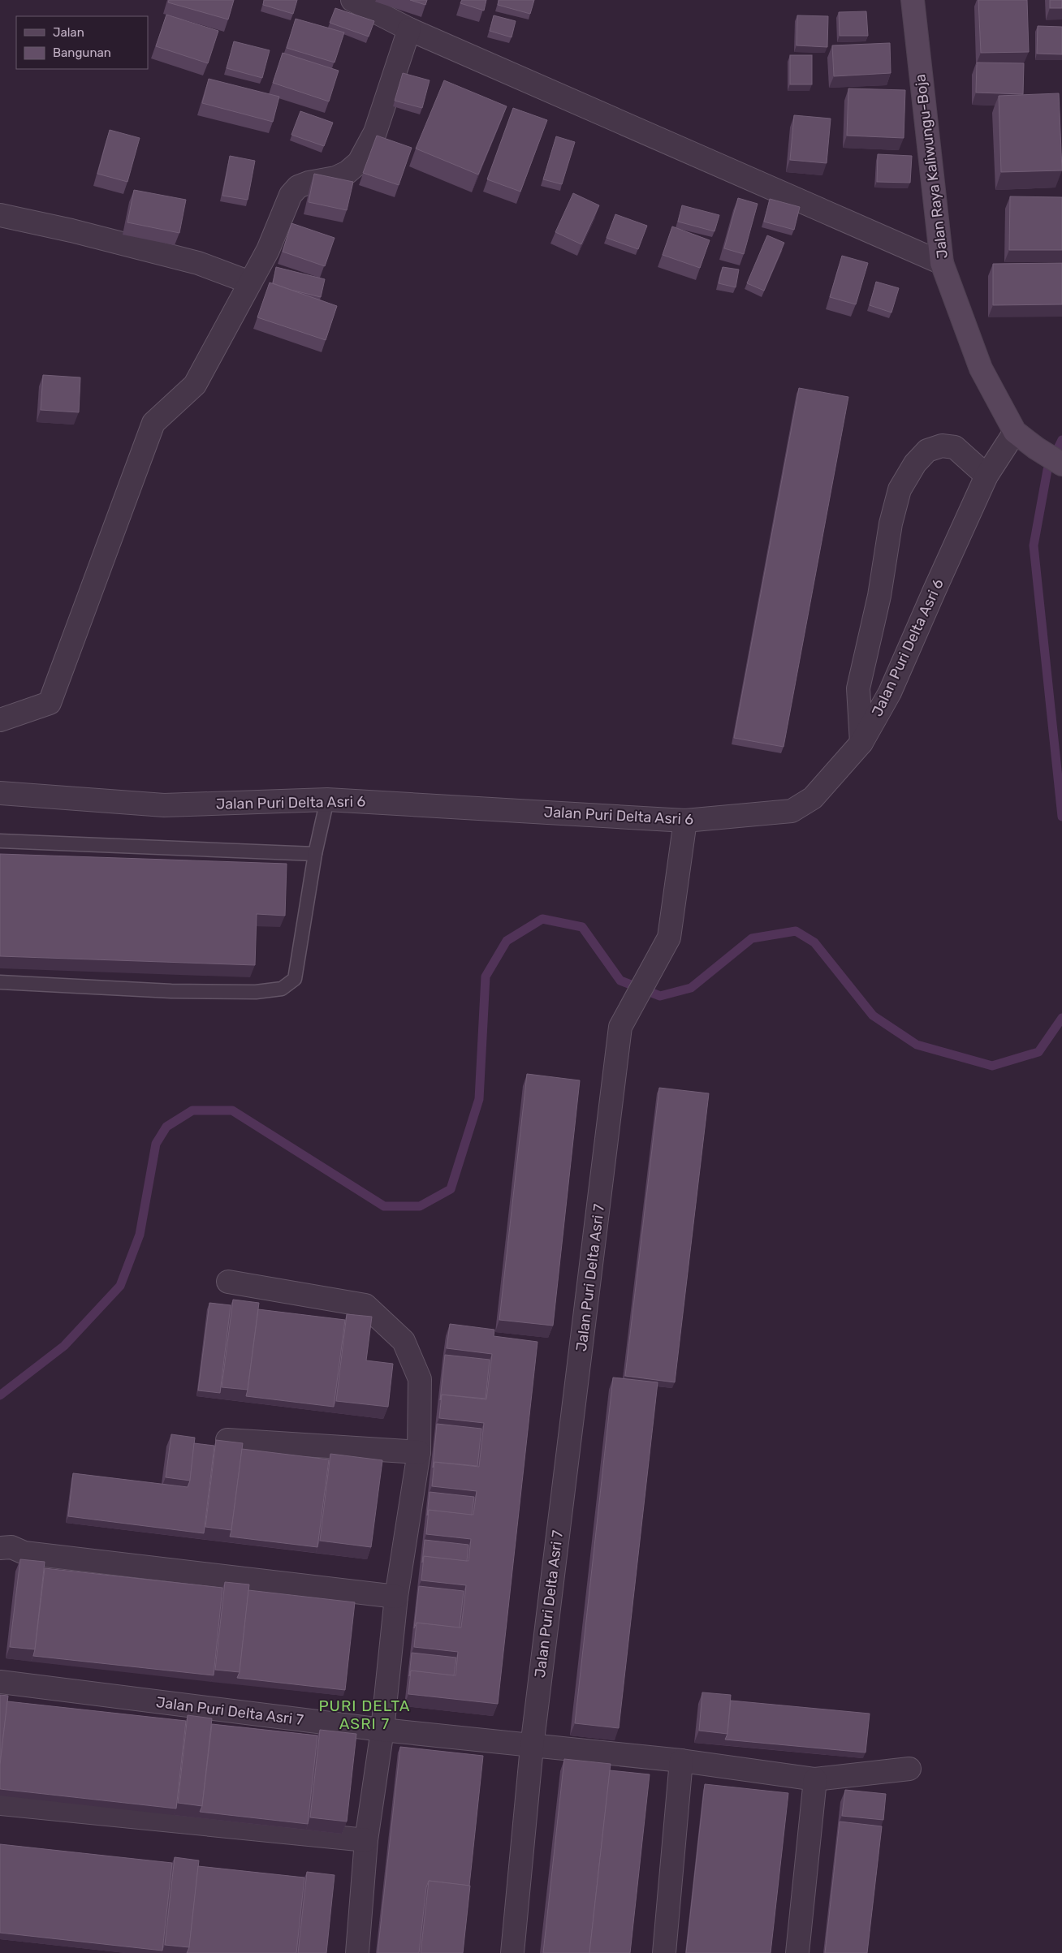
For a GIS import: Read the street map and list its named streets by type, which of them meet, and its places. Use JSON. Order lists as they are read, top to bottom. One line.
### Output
{"streets":{"main road":["Jalan Raya Kaliwungu-Boja"],"street":["Jalan Puri Delta Asri 6","Jalan Puri Delta Asri 7"]},"crossings":[["Jalan Raya Kaliwungu-Boja","Jalan Puri Delta Asri 6"],["Jalan Puri Delta Asri 6","Jalan Puri Delta Asri 7"]],"districts":["PURI DELTA ASRI 7"],"legend":["Jalan","Bangunan"]}
